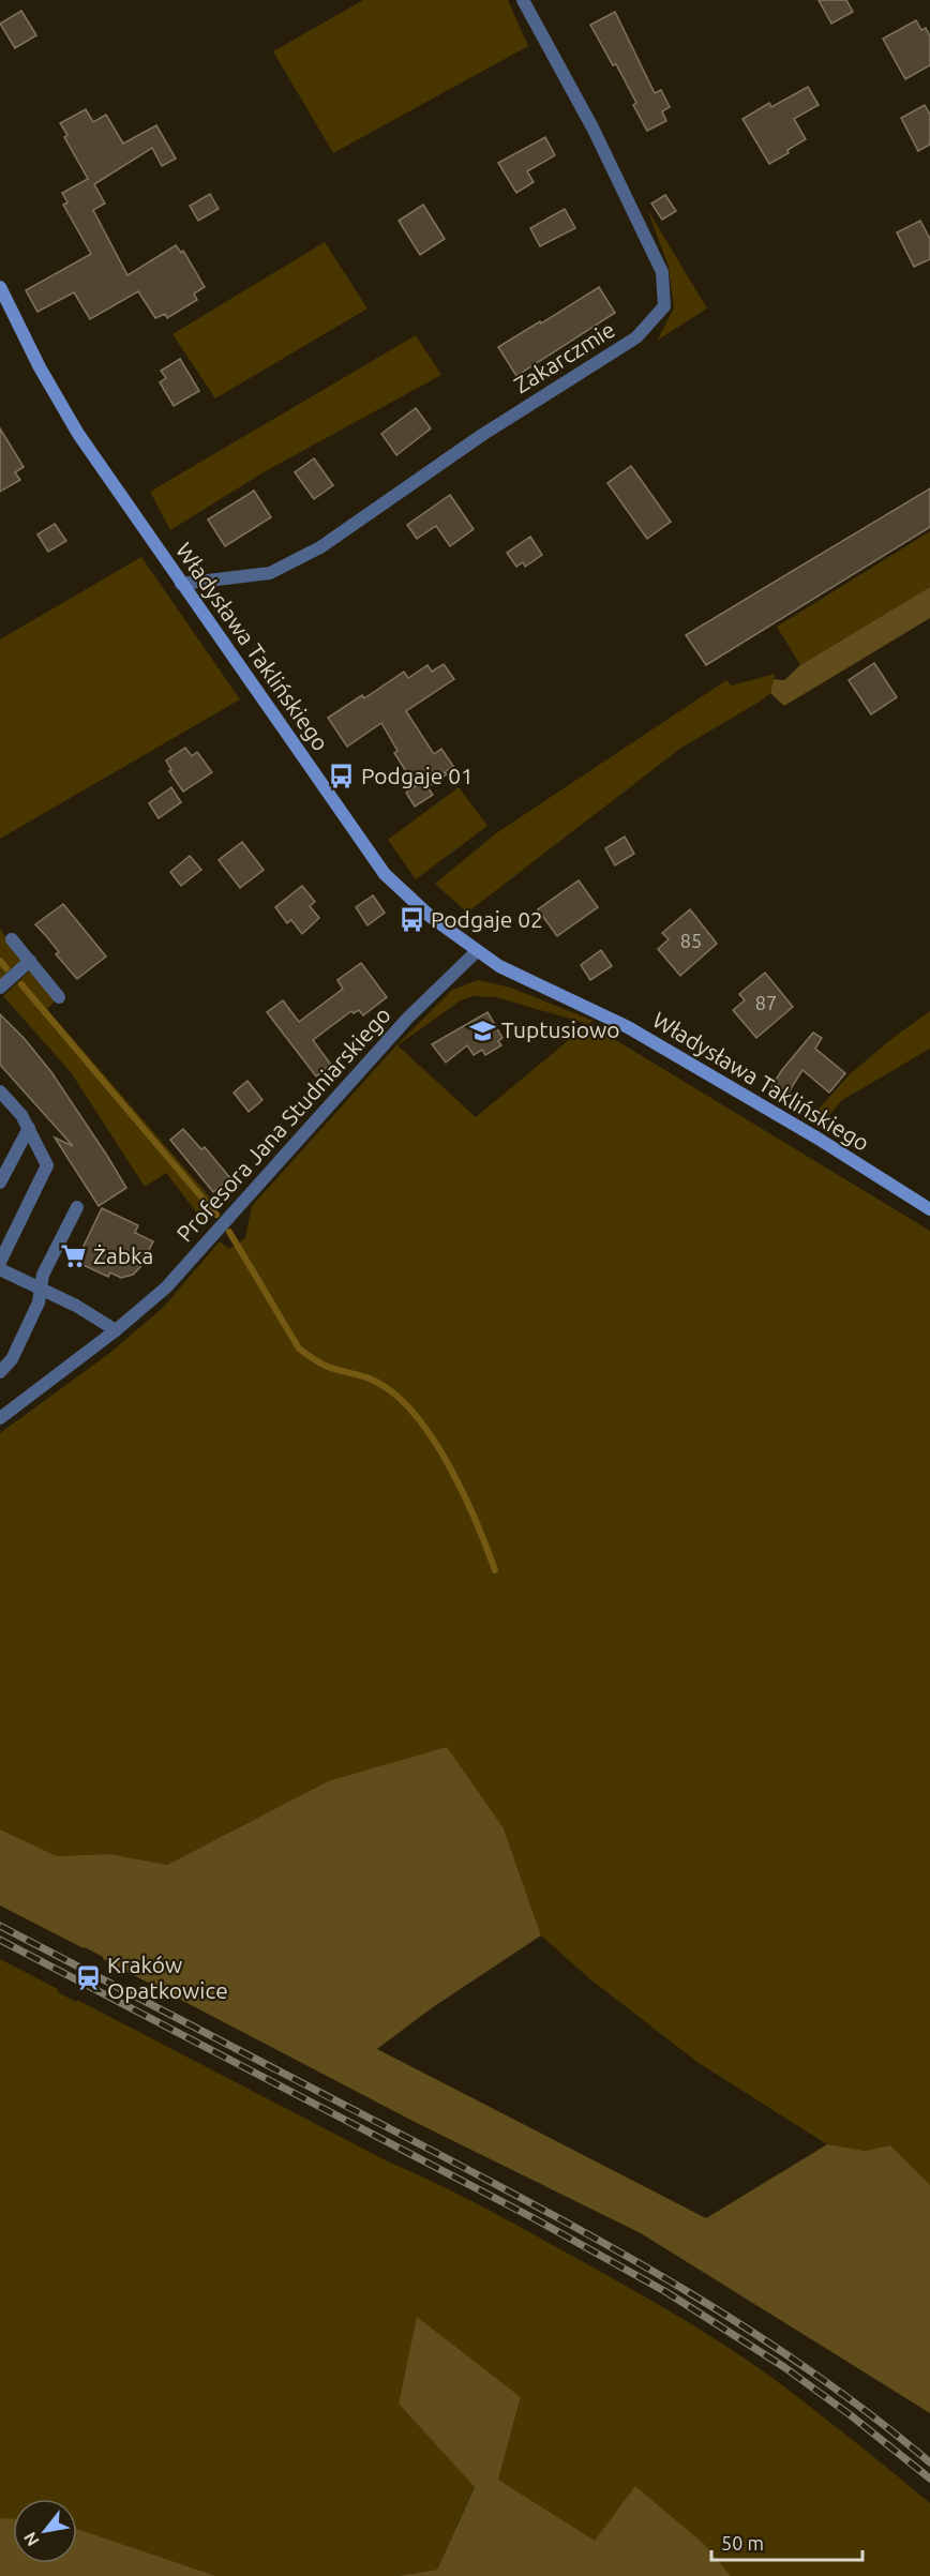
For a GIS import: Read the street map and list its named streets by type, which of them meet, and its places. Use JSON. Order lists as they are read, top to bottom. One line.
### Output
{"streets":{"street":["Zakarczmie","Władysława Taklińskiego","Profesora Jana Studniarskiego"]},"crossings":[["Zakarczmie","Władysława Taklińskiego"],["Władysława Taklińskiego","Profesora Jana Studniarskiego"]],"places":{"bus stop":["Podgaje 01","Podgaje 02"],"school or university":["Tuptusiowo"],"supermarket":["Żabka"],"station":["Kraków Opatkowice"]},"house_numbers":["85","87"],"scale_bar":"50 m","north":"bottom left"}
